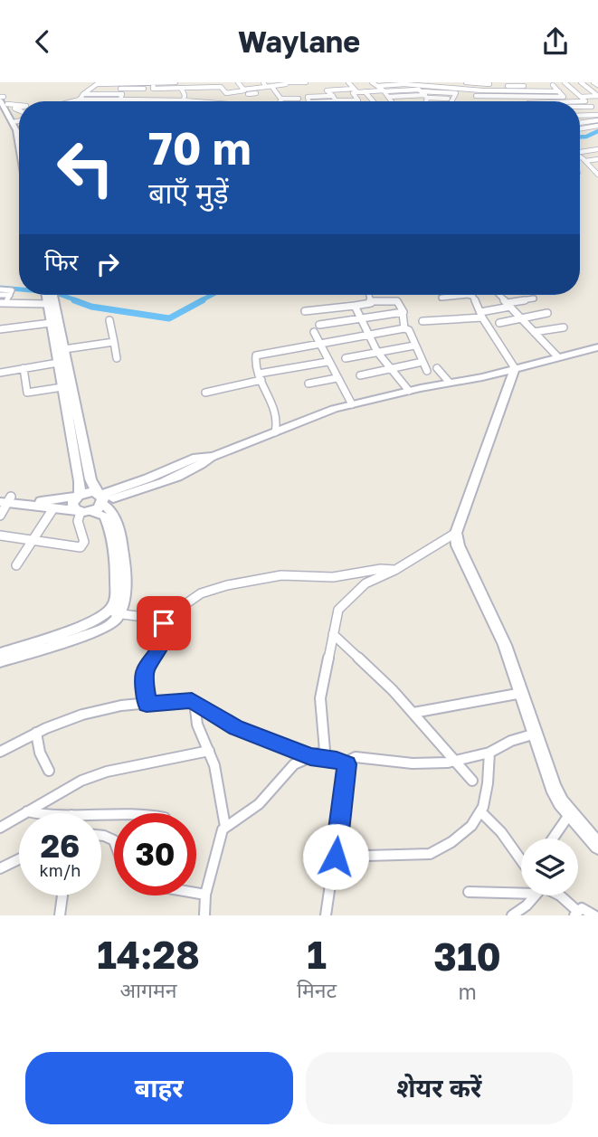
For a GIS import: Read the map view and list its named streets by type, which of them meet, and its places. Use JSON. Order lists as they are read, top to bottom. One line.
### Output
{"page":{"header":"Waylane","turn":["70 m","बाएँ मुड़ें"],"then":"फिर","speed":"26 km/h","limit":"30","eta":["14:28","आगमन","1","मिनट","310","m"],"buttons":["बाहर","शेयर करें"]}}
